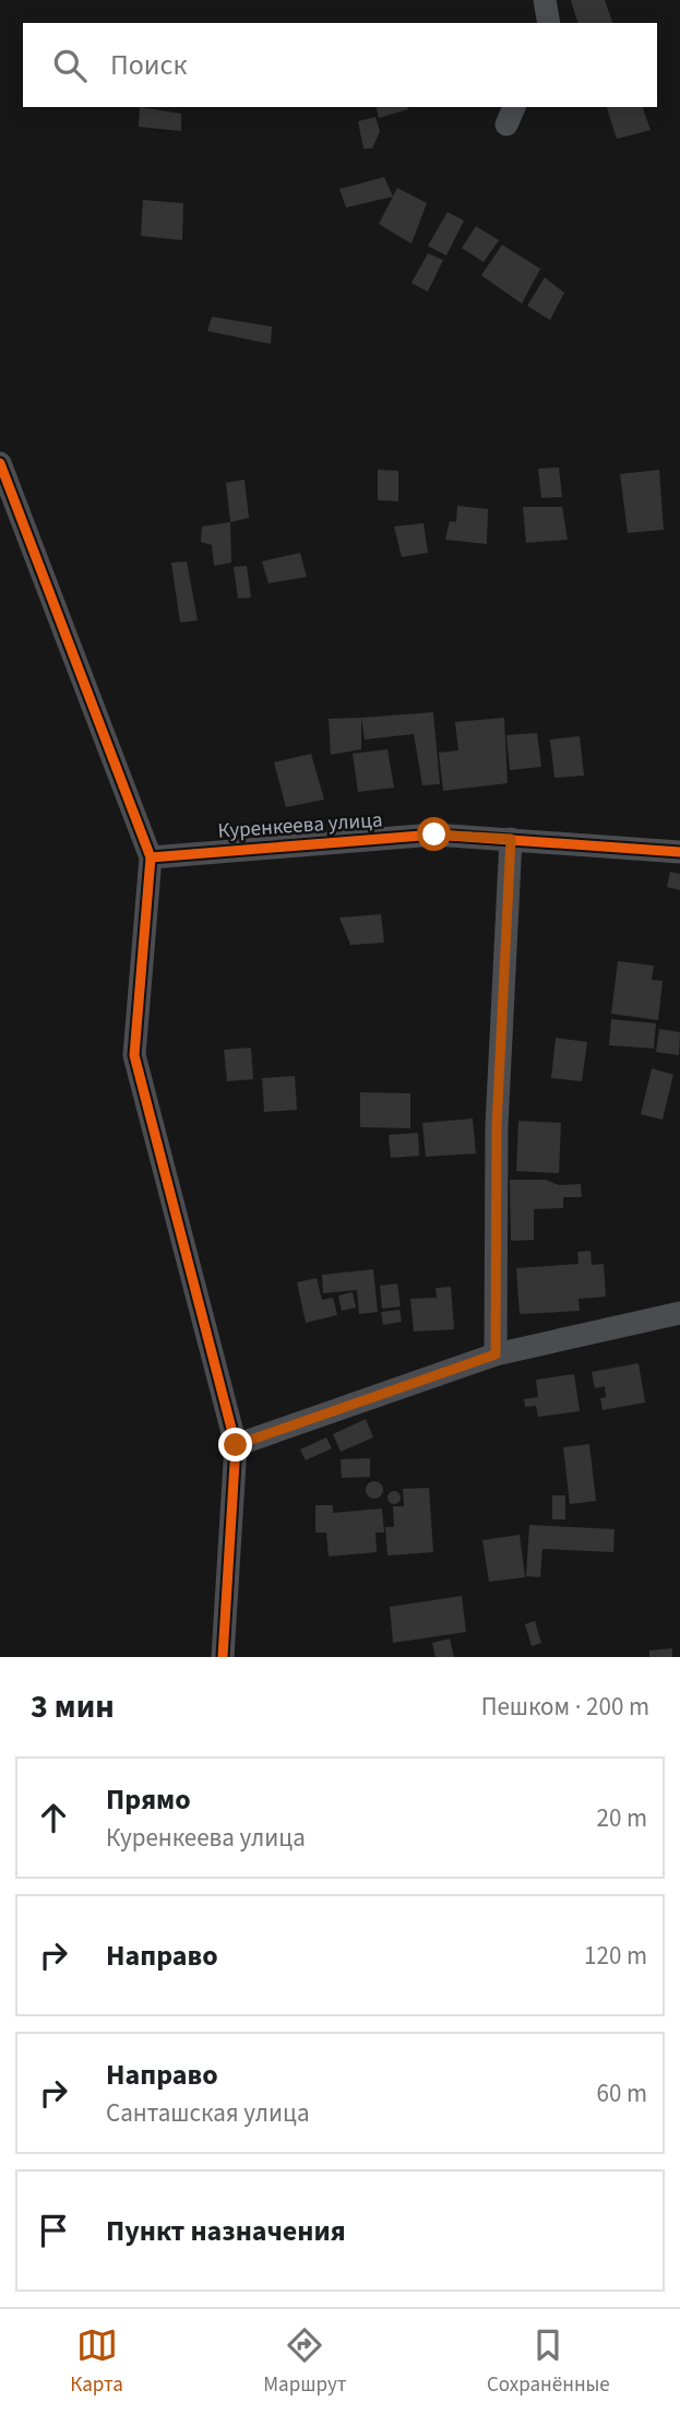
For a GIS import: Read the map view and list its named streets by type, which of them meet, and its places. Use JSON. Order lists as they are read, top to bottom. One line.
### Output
{"streets":{"street":["Куренкеева улица"]},"page":{"search":"Поиск","heading":["3 мин","Пешком · 200 m"],"list":[["Прямо","Куренкеева улица","20 m"],["Направо","120 m"],["Направо","Санташская улица","60 m"],"Пункт назначения"],"nav":["Карта","Маршрут","Сохранённые"]}}
